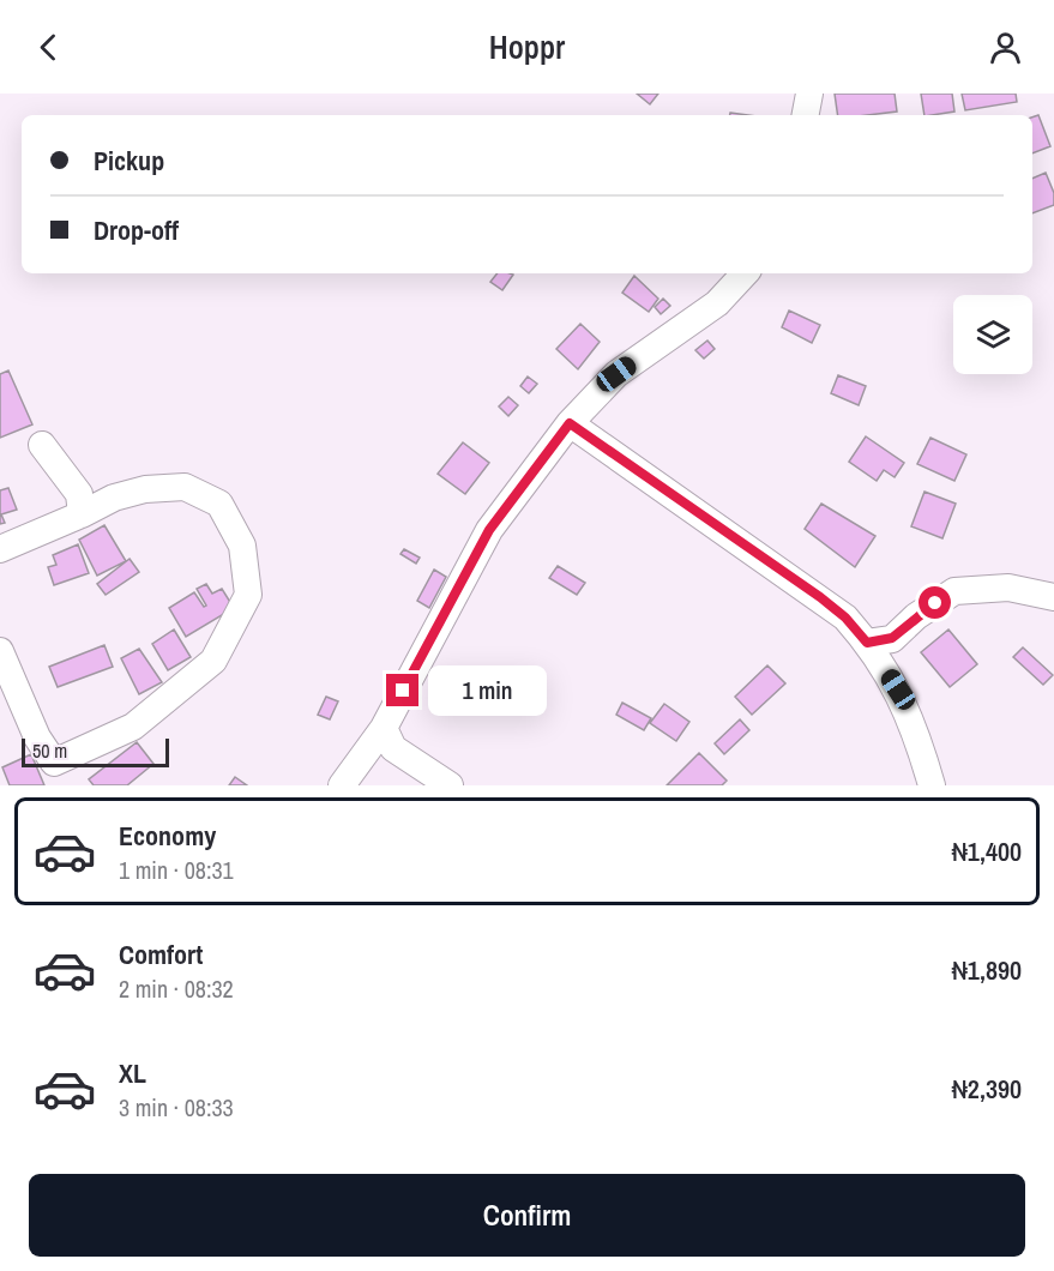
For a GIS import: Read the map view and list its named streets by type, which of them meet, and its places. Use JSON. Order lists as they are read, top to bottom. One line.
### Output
{"scale_bar":"50 m","page":{"header":"Hoppr","banner":["Pickup","Drop-off"],"bubble":"1 min","scale":"50 m","list":[{"name":"Economy","note":"1 min · 08:31","value":"₦1,400"},{"name":"Comfort","note":"2 min · 08:32","value":"₦1,890"},{"name":"XL","note":"3 min · 08:33","value":"₦2,390"}],"buttons":"Confirm"}}
